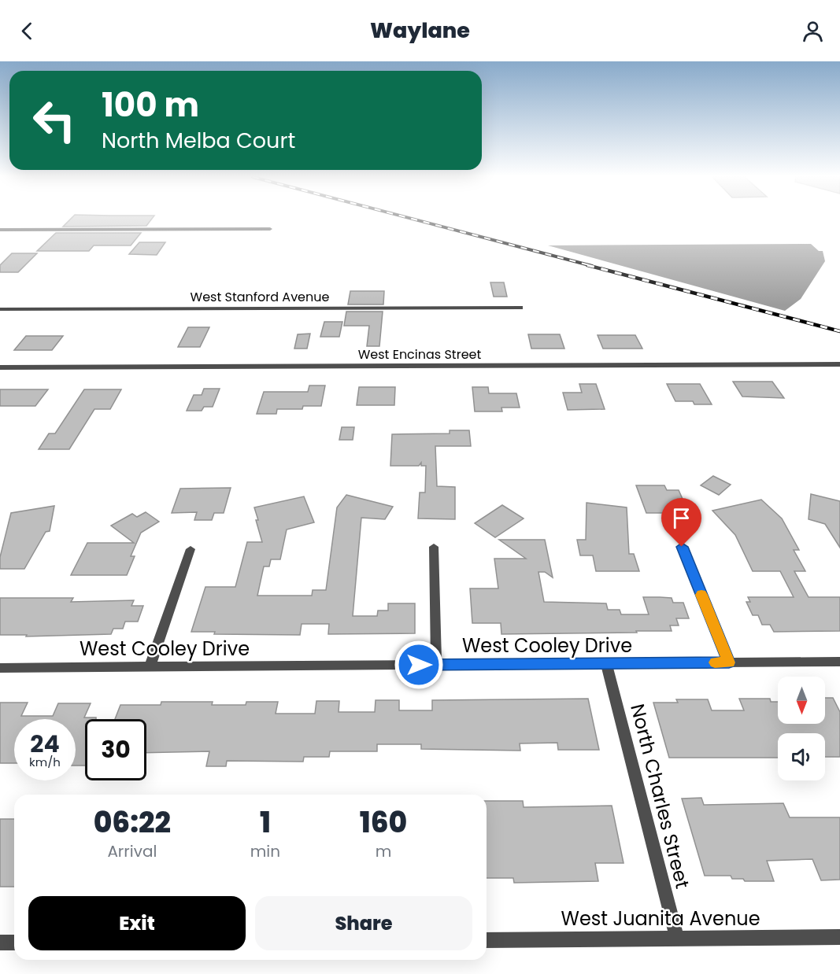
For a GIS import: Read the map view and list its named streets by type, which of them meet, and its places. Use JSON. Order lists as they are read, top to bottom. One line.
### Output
{"streets":{"street":["West Stanford Avenue","West Encinas Street","West Cooley Drive","North Charles Street","West Juanita Avenue"]},"crossings":[["West Cooley Drive","North Charles Street"],["North Charles Street","West Juanita Avenue"]],"north":"bottom","page":{"header":"Waylane","turn":["100 m","North Melba Court"],"speed":"24 km/h","limit":"30","eta":["06:22","Arrival","1","min","160","m"],"buttons":["Exit","Share"]}}
